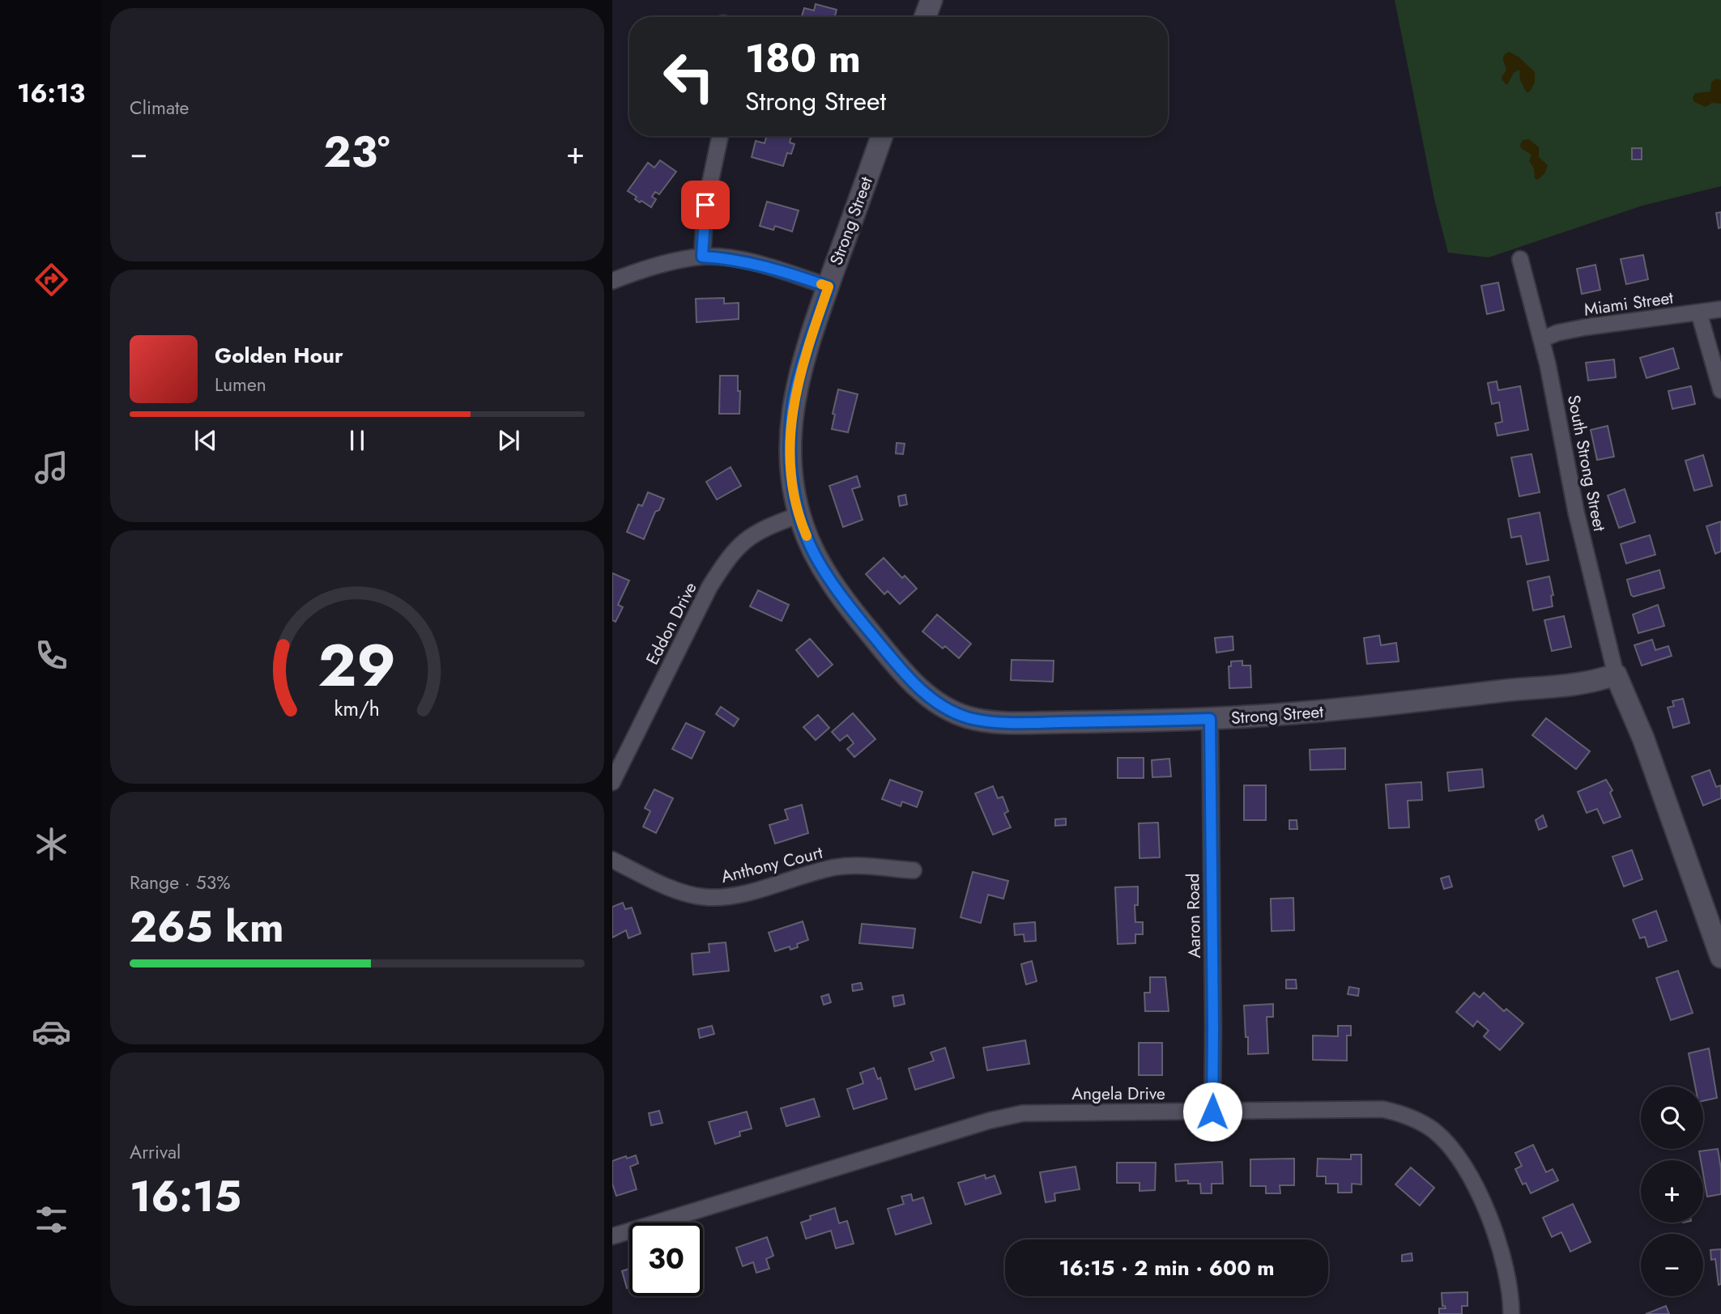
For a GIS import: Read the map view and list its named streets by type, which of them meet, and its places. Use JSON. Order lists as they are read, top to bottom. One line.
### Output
{"streets":{"street":["Strong Street","Miami Street","South Strong Street","Eddon Drive","Anthony Court","Aaron Road","Angela Drive"]},"crossings":[["Strong Street","South Strong Street"],["Strong Street","Eddon Drive"],["Strong Street","Aaron Road"],["Miami Street","South Strong Street"],["Aaron Road","Angela Drive"]],"page":{"tabs":"16:13","tile":["Climate",["Range · 53%","265 km"],["Arrival","16:15"]],"turn":["180 m","Strong Street"],"heat":["−","23°","+"],"song":["Golden Hour","Lumen"],"map_buttons":["+","−"],"limit":"30","trip":"16:15 · 2 min · 600 m","gauge":["29","km/h"]}}
